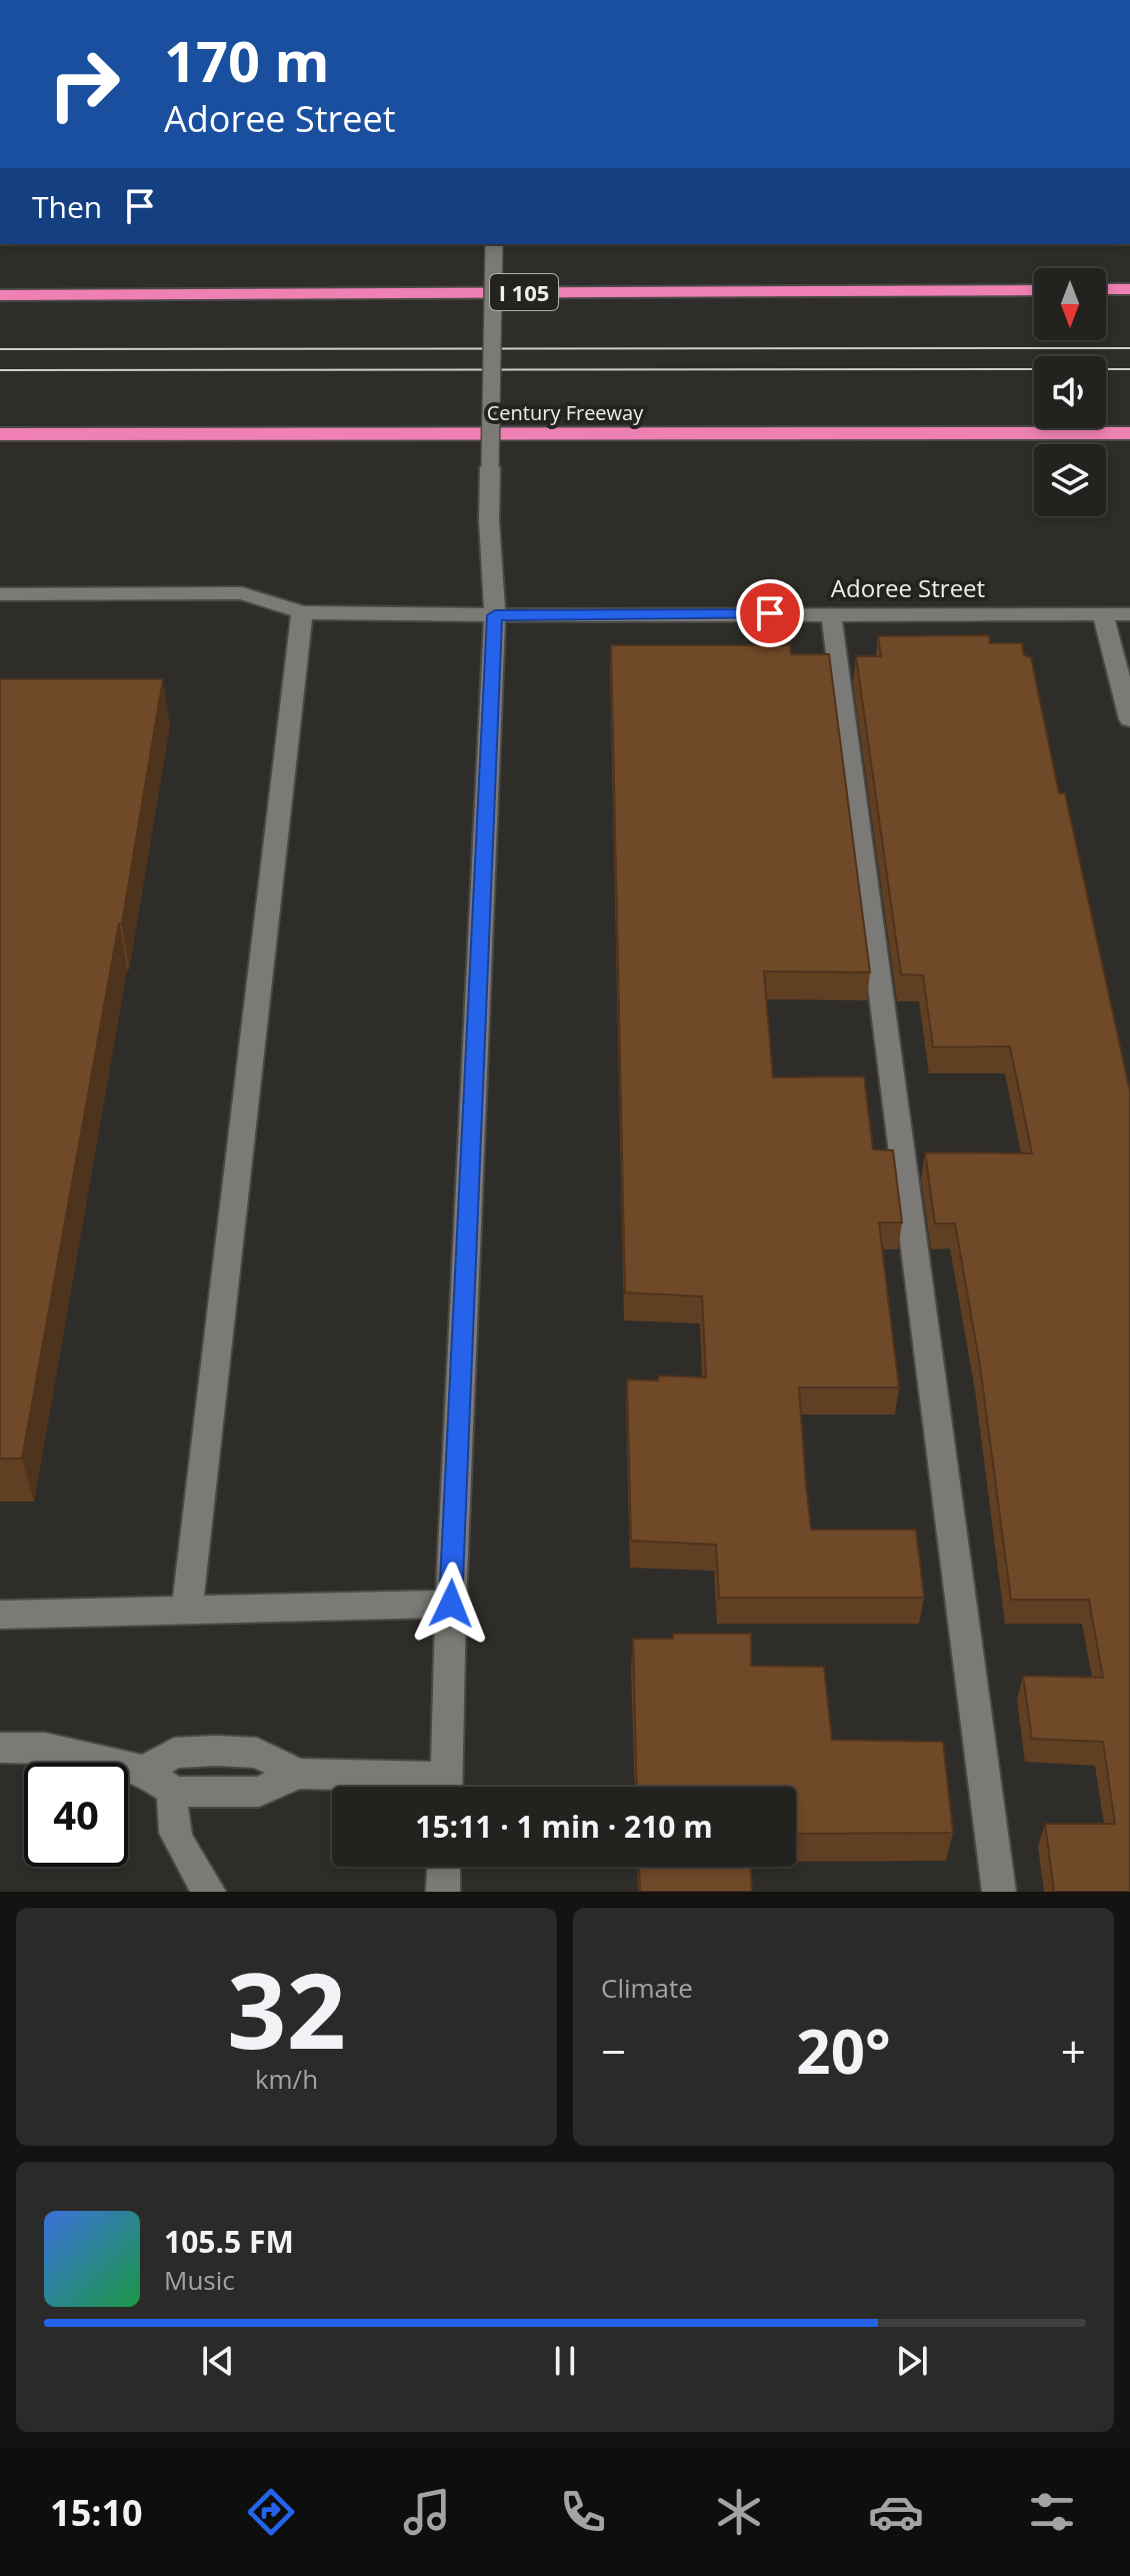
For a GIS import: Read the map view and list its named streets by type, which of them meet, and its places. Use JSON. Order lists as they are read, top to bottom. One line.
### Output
{"streets":{"highway":["I 105","Century Freeway"],"street":["Adoree Street"]},"north":"bottom","page":{"turn":["170 m","Adoree Street"],"then":"Then","limit":"40","trip":"15:11 · 1 min · 210 m","tile":[["32","km/h"],"Climate"],"heat":["−","20°","+"],"song":["105.5 FM","Music"],"tabs":"15:10"}}
